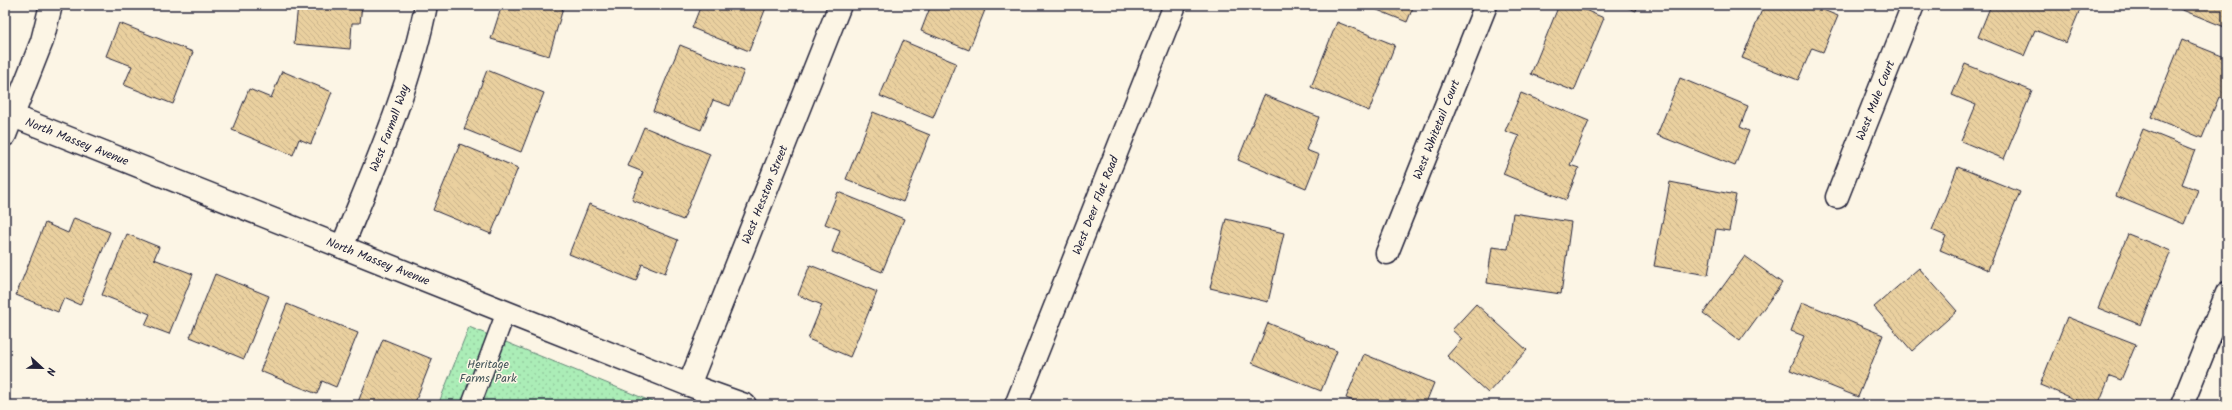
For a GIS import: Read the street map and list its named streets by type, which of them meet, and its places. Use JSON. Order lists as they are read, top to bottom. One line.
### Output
{"streets":{"street":["West Mule Court","West Farmall Way","West Whitetail Court","North Massey Avenue","West Hesston Street","West Deer Flat Road"]},"crossings":[["West Farmall Way","North Massey Avenue"],["North Massey Avenue","West Hesston Street"]],"parks":["Heritage Farms Park"],"north":"right"}
